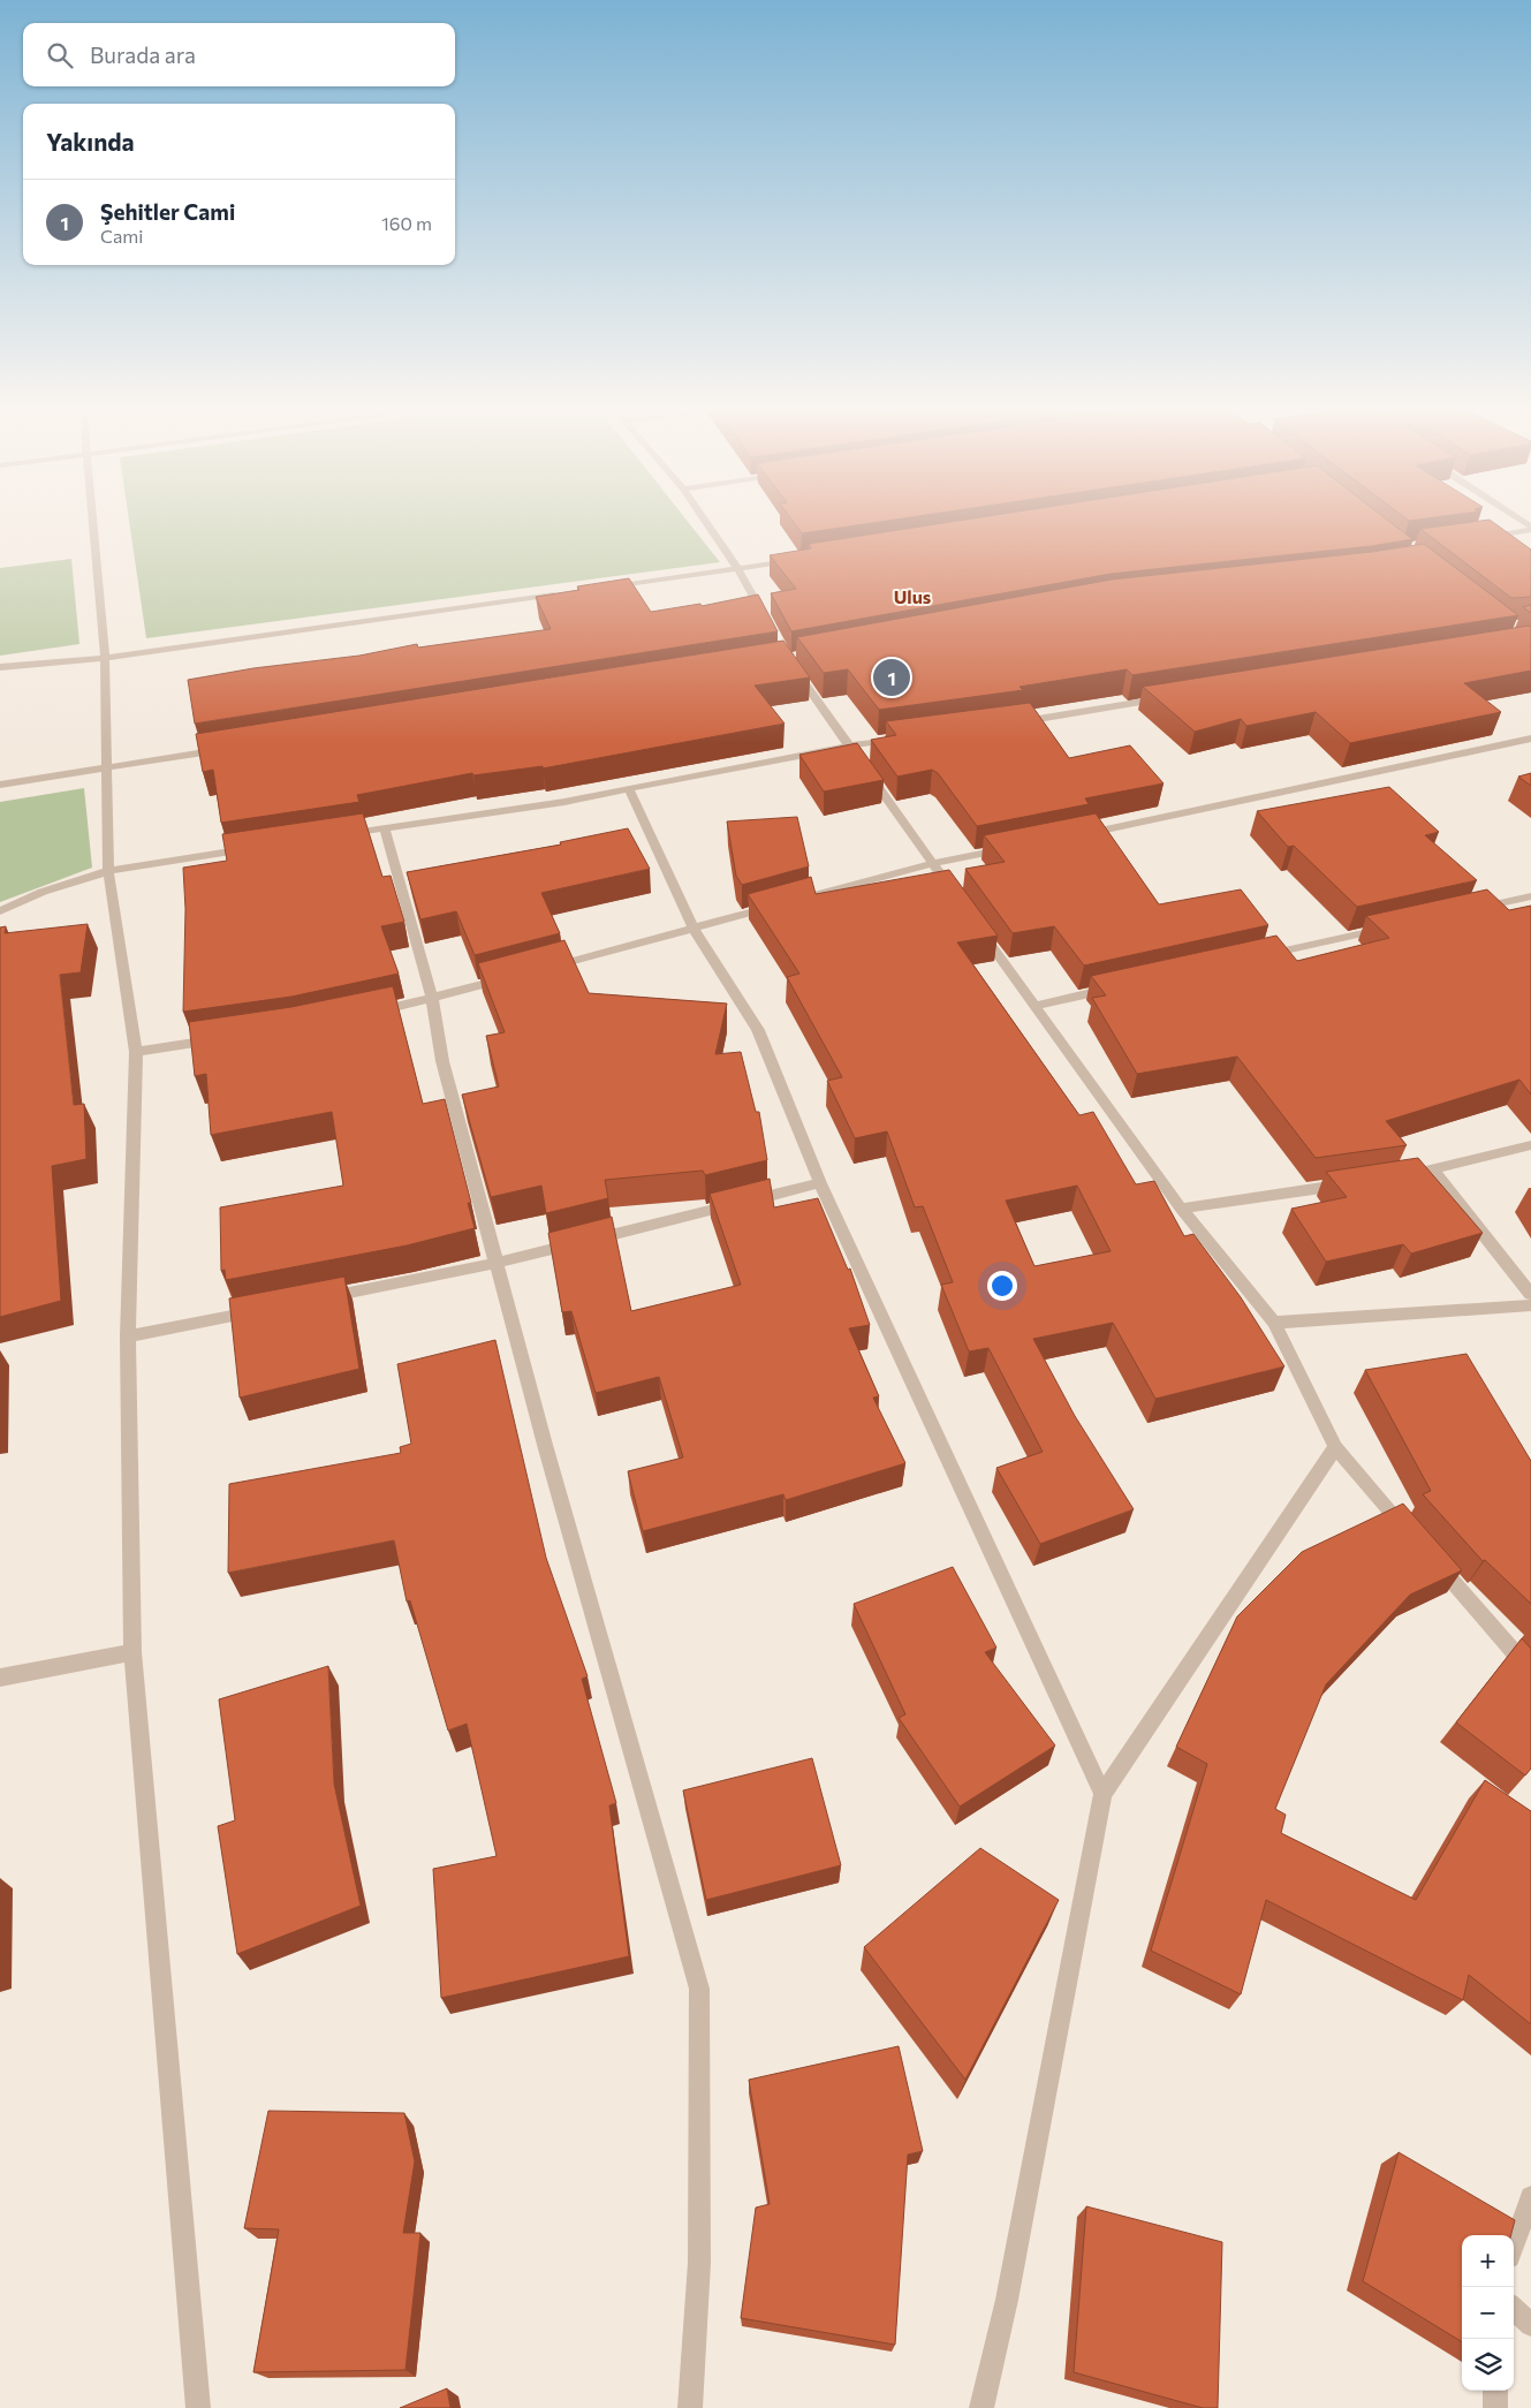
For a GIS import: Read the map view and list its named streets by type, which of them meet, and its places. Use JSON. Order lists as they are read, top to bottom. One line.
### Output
{"districts":["Ulus"],"page":{"search":"Burada ara","heading":"Yakında","list":[{"mark":"1","name":"Şehitler Cami","note":"Cami","value":"160 m"}],"pins":"1","map_buttons":["+","−"]}}
